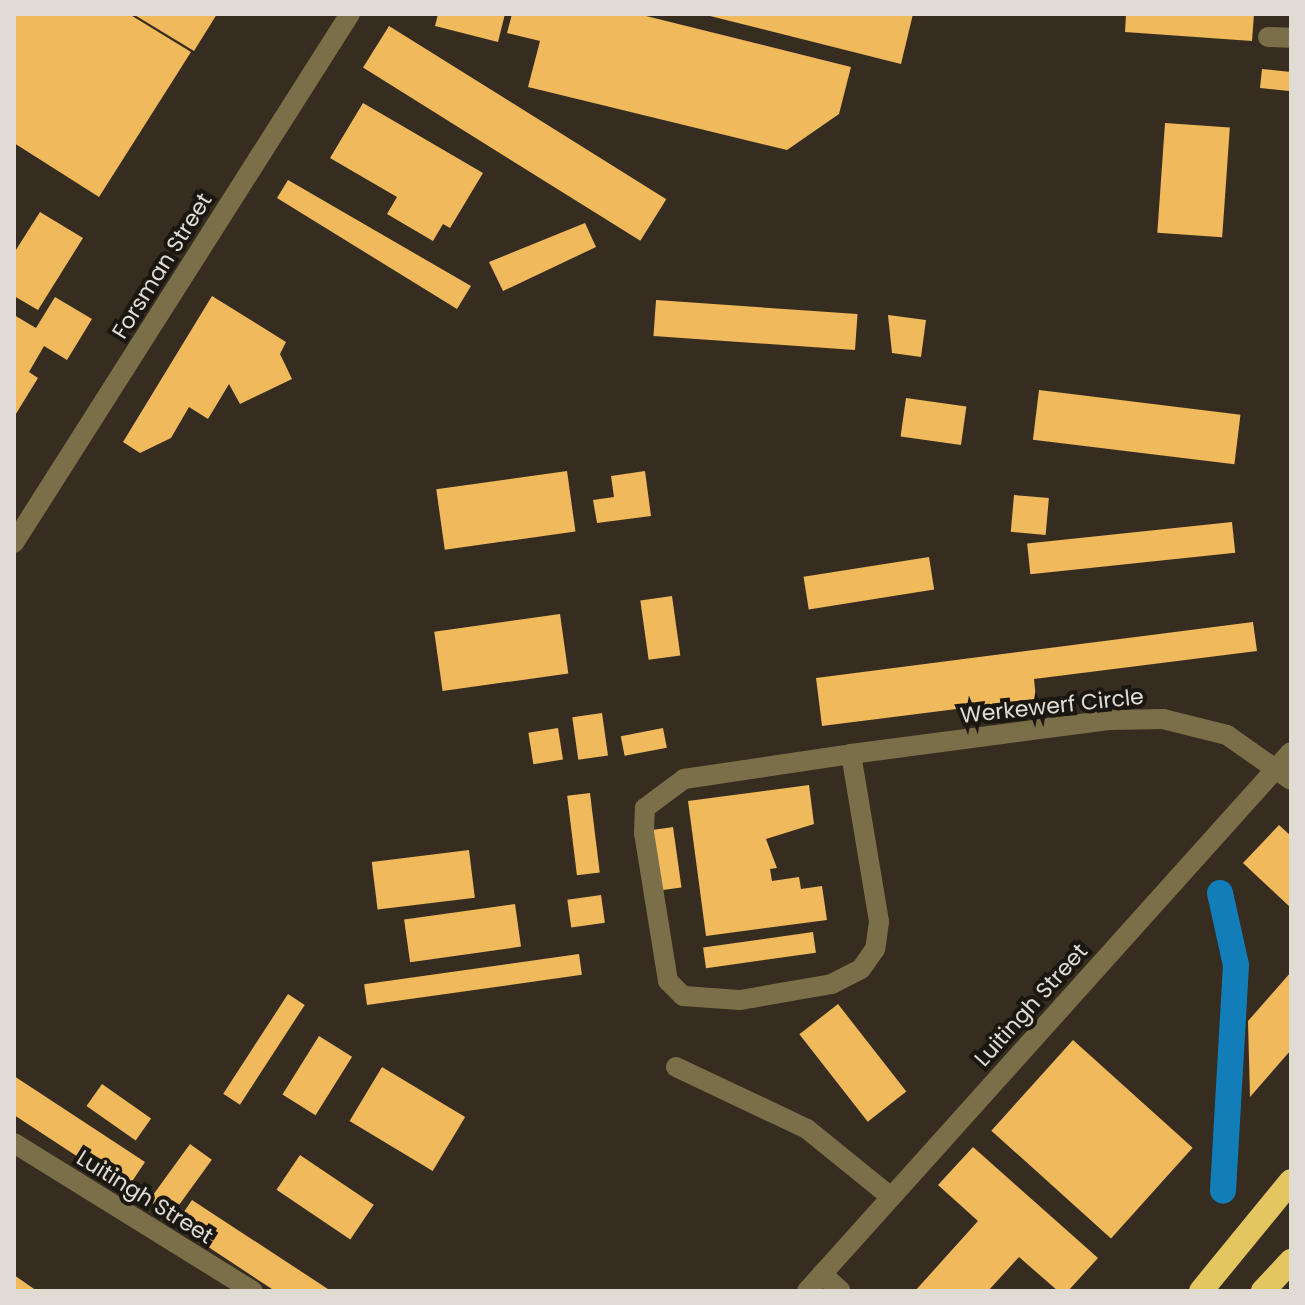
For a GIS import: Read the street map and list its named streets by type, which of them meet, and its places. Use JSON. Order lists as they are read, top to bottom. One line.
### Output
{"streets":{"street":["Forsman Street","Werkewerf Circle","Luitingh Street"]},"crossings":[["Werkewerf Circle","Luitingh Street"]]}
